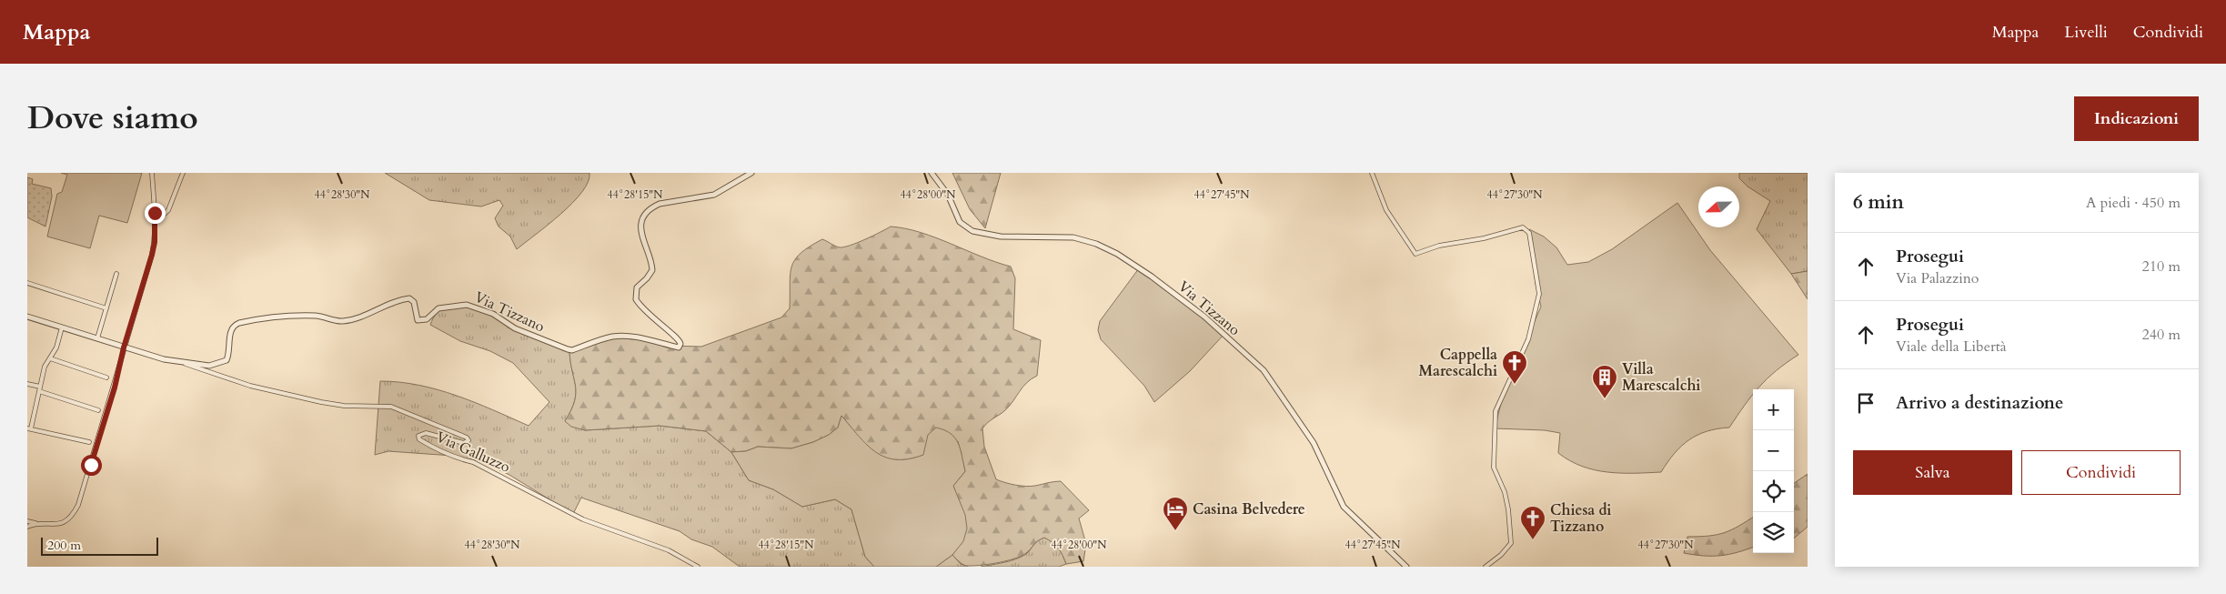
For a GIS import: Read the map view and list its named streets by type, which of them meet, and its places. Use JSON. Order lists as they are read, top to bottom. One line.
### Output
{"streets":{"street":["Via Tizzano","Via Galluzzo"]},"crossings":[["Via Tizzano","Via Galluzzo"]],"places":{"church":["Cappella Marescalchi","Chiesa di Tizzano"],"building":["Villa Marescalchi"],"hotel":["Casina Belvedere"]},"scale_bar":"200 m","north":"left","page":{"header":"Mappa","nav":["Mappa","Livelli","Condividi"],"title":"Dove siamo","buttons":["Indicazioni",["Salva","Condividi"]],"heading":["6 min","A piedi · 450 m"],"list":[["Prosegui","Via Palazzino","210 m"],["Prosegui","Viale della Libertà","240 m"],"Arrivo a destinazione"],"map_buttons":["+","−"],"scale":"200 m"},"coordinates":["44°27'30\"N","44°28'30\"N","44°28'15\"N","44°28'00\"N","44°27'45\"N"]}
